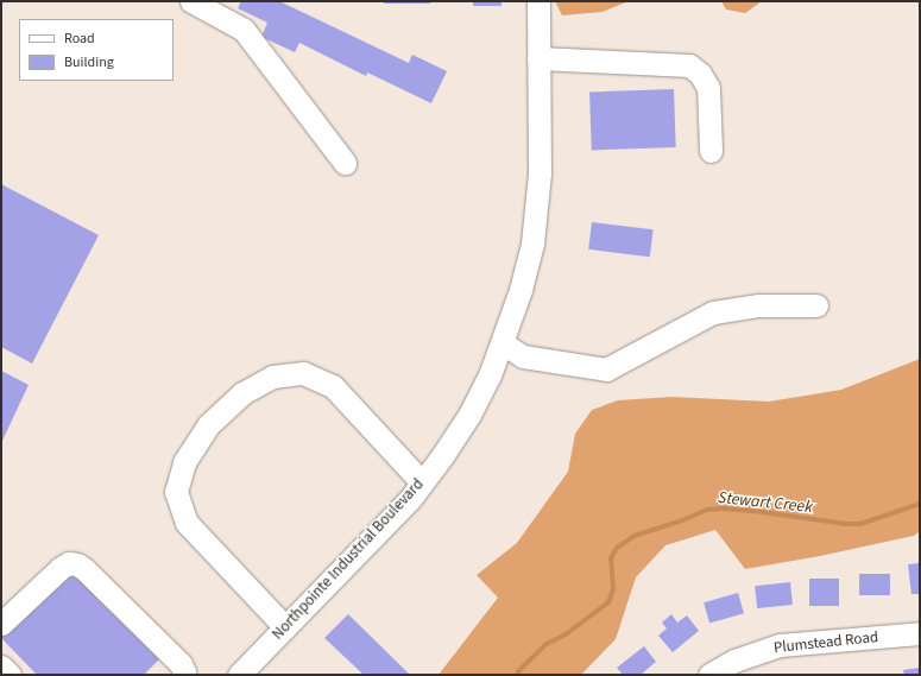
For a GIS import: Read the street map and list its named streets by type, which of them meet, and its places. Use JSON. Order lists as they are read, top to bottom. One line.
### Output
{"streets":{"street":["Northpointe Industrial Boulevard","Plumstead Road"]},"water":["Stewart Creek"],"legend":["Road","Building"]}
